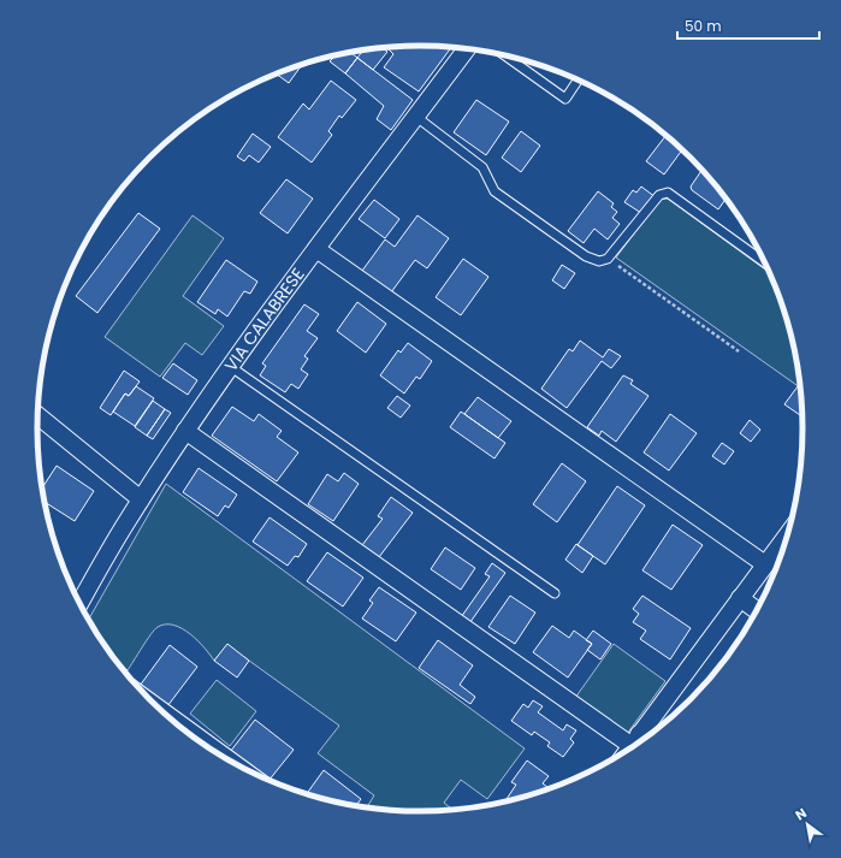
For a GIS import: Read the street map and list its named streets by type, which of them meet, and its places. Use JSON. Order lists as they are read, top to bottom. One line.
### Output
{"streets":{"street":["VIA CALABRESE"]},"scale_bar":"50 m","north":"top left"}
